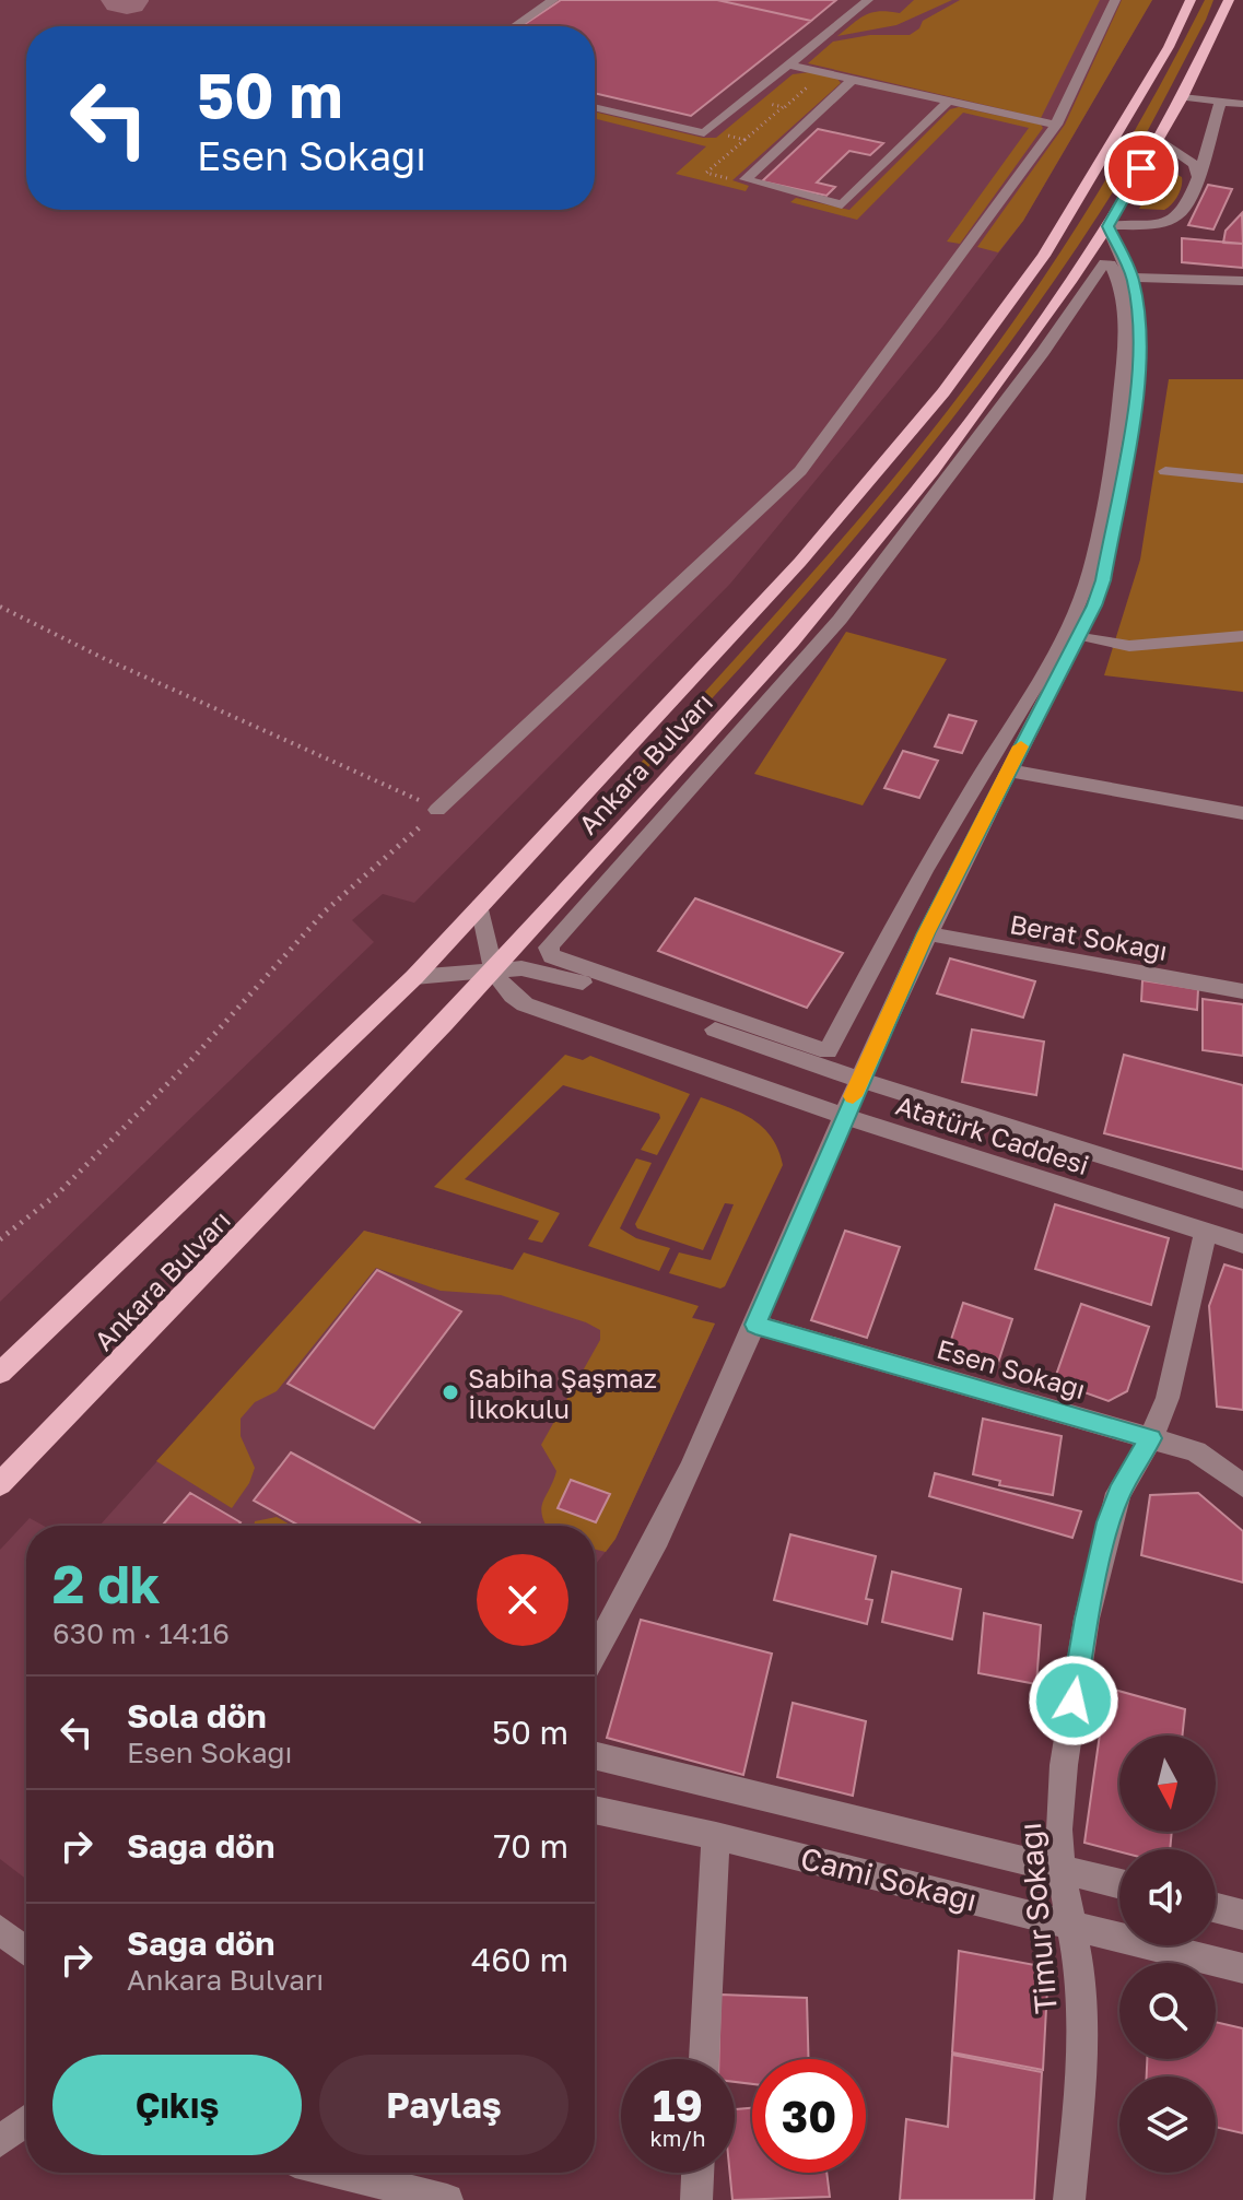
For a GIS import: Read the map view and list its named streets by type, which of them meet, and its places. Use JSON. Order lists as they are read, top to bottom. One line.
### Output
{"streets":{"main road":["Ankara Bulvarı"],"street":["Berat Sokağı","Atatürk Caddesi","Esen Sokağı","Cami Sokağı","Timur Sokağı"]},"crossings":[["Ankara Bulvarı","Atatürk Caddesi"],["Atatürk Caddesi","Timur Sokağı"],["Esen Sokağı","Timur Sokağı"],["Cami Sokağı","Timur Sokağı"]],"places":["Sabiha Şaşmaz İlkokulu"],"north":"bottom","page":{"turn":["50 m","Esen Sokağı"],"heading":["2 dk","630 m · 14:16"],"list":[{"name":"Sola dön","note":"Esen Sokağı","value":"50 m"},{"name":"Sağa dön","value":"70 m"},{"name":"Sağa dön","note":"Ankara Bulvarı","value":"460 m"}],"buttons":["Çıkış","Paylaş"],"speed":"19 km/h","limit":"30"}}
